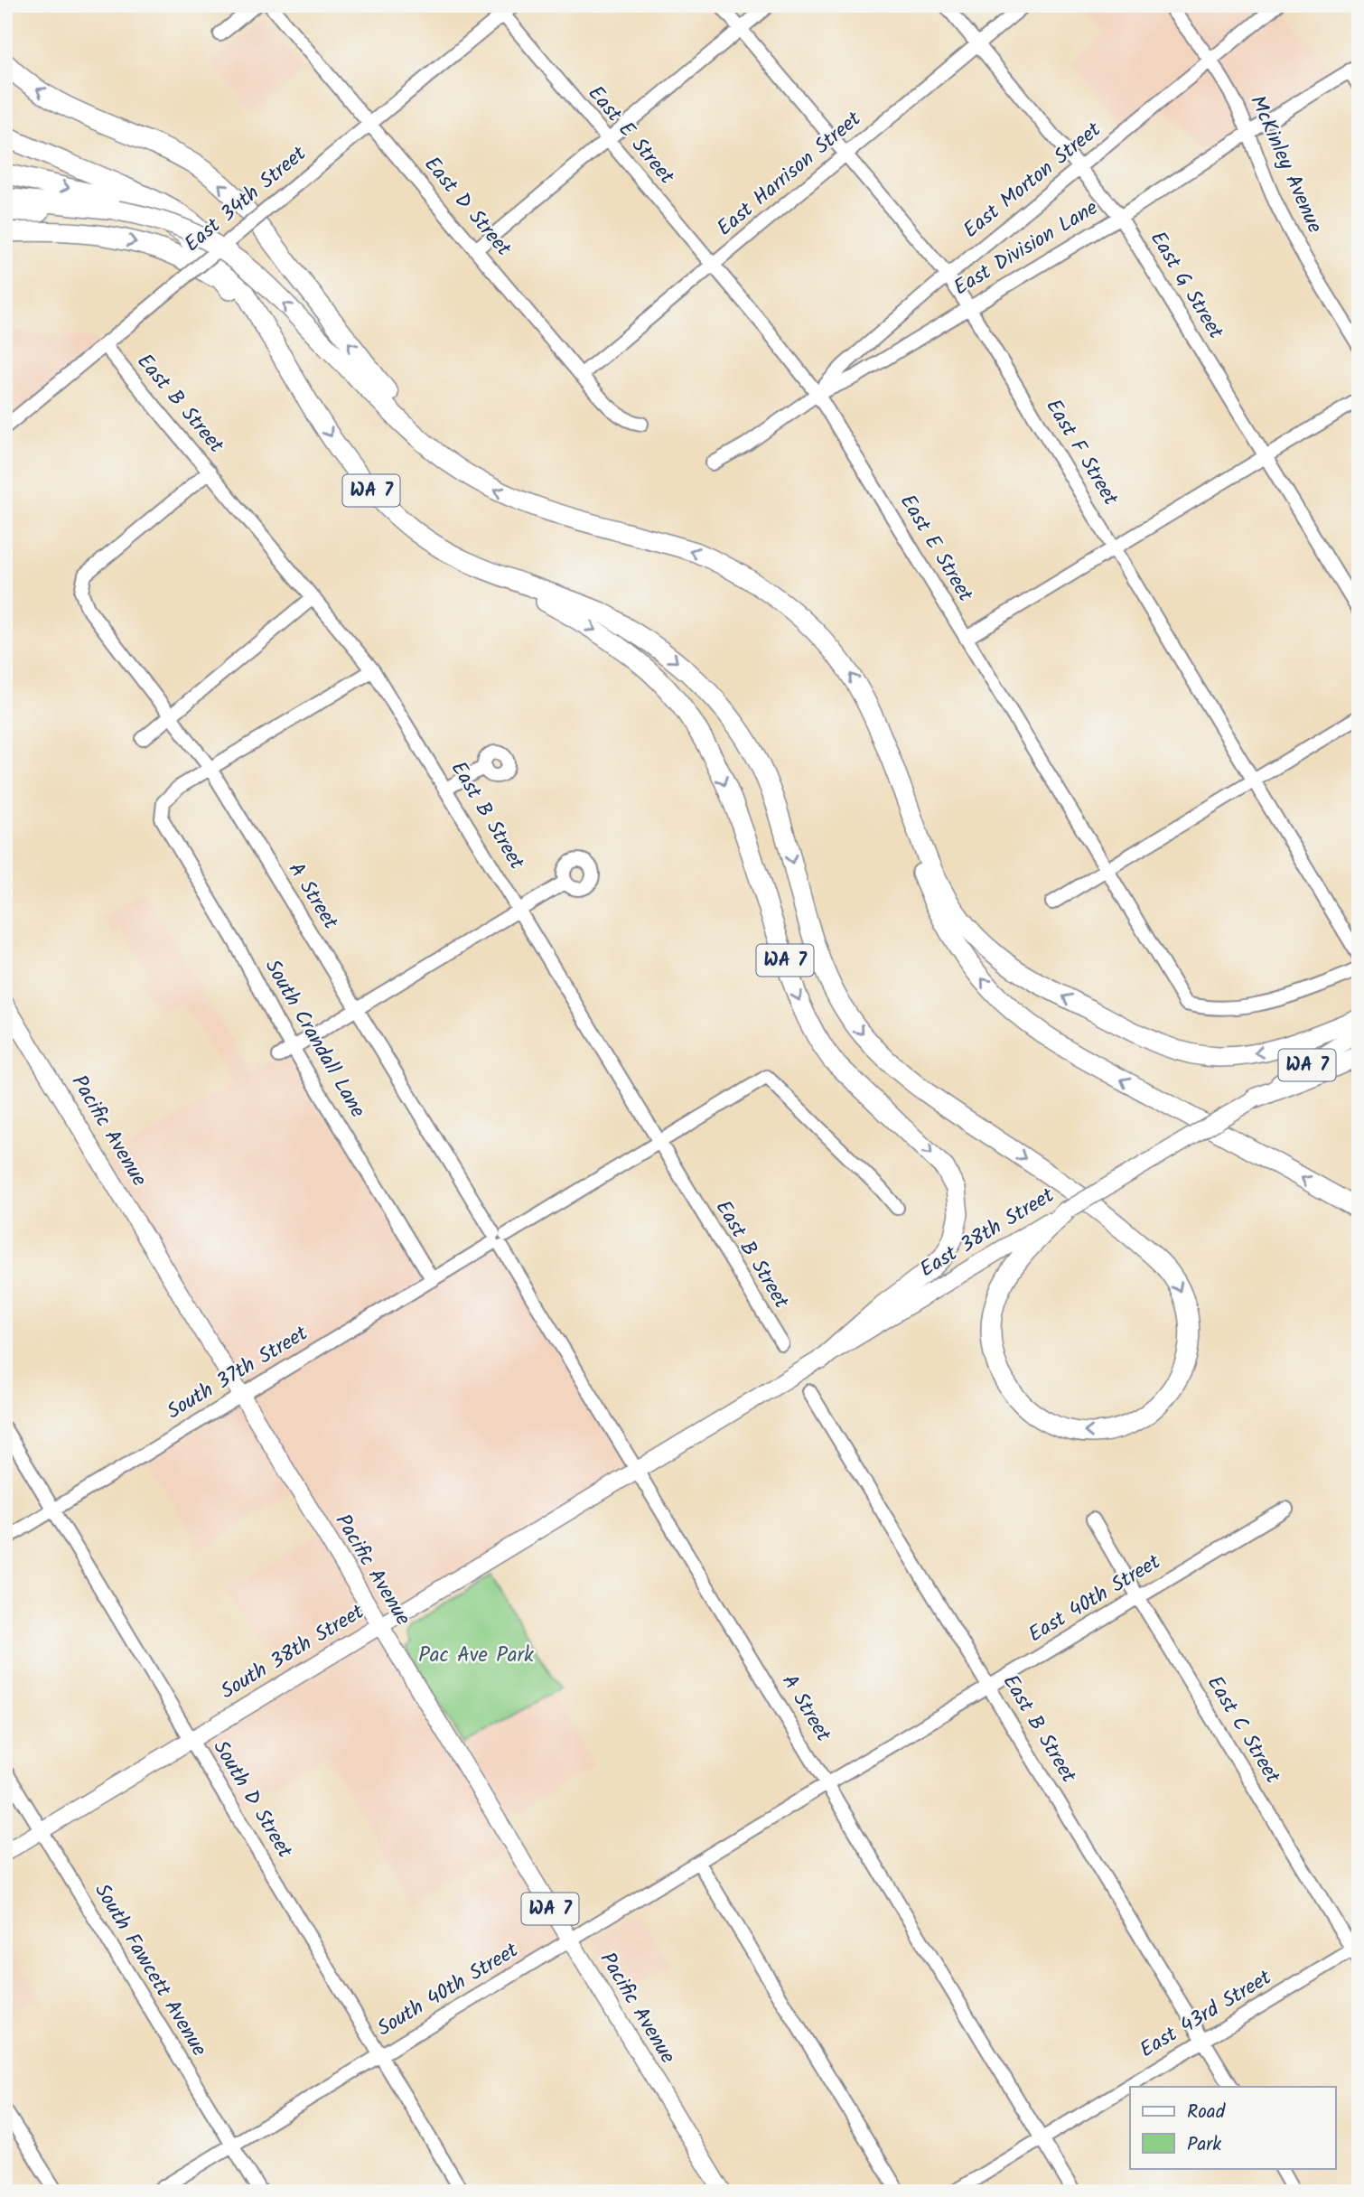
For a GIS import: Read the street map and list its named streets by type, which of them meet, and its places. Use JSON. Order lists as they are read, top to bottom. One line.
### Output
{"streets":{"highway":["WA 7"],"main road":["Pacific Avenue","East 38th Street","South 38th Street"],"street":["East E Street","McKinley Avenue","East Harrison Street","East Morton Street","East 34th Street","East D Street","East Division Lane","East G Street","East B Street","East F Street","A Street","South Crandall Lane","South 37th Street","East 40th Street","East C Street","South D Street","South Fawcett Avenue","South 40th Street","East 43rd Street"]},"crossings":[["East E Street","East Harrison Street"],["East E Street","East Morton Street"],["East E Street","East 34th Street"],["East E Street","East Division Lane"],["McKinley Avenue","East Morton Street"],["McKinley Avenue","East Division Lane"],["East Harrison Street","East D Street"],["East Harrison Street","East G Street"],["East Harrison Street","East F Street"],["East Morton Street","East Division Lane"],["East Morton Street","East G Street"],["East Morton Street","East F Street"],["East 34th Street","East D Street"],["East 34th Street","East B Street"],["East Division Lane","East G Street"],["East Division Lane","East F Street"],["East B Street","A Street"],["East B Street","South 37th Street"],["East B Street","East 40th Street"],["East B Street","East 43rd Street"],["WA 7","East 38th Street"],["A Street","South Crandall Lane"],["A Street","East 38th Street"],["A Street","South 37th Street"],["A Street","East 40th Street"],["A Street","South 38th Street"],["A Street","South 40th Street"],["A Street","East 43rd Street"],["South Crandall Lane","South 37th Street"],["Pacific Avenue","South 37th Street"],["Pacific Avenue","South 38th Street"],["Pacific Avenue","South 40th Street"],["East 38th Street","South 38th Street"],["South 37th Street","South D Street"],["East 40th Street","East C Street"],["East 40th Street","South 40th Street"],["South 38th Street","South D Street"],["South 38th Street","South Fawcett Avenue"],["East C Street","East 43rd Street"],["South D Street","South 40th Street"],["South Fawcett Avenue","South 40th Street"]],"parks":["Pac Ave Park"],"legend":["Road","Park"]}
